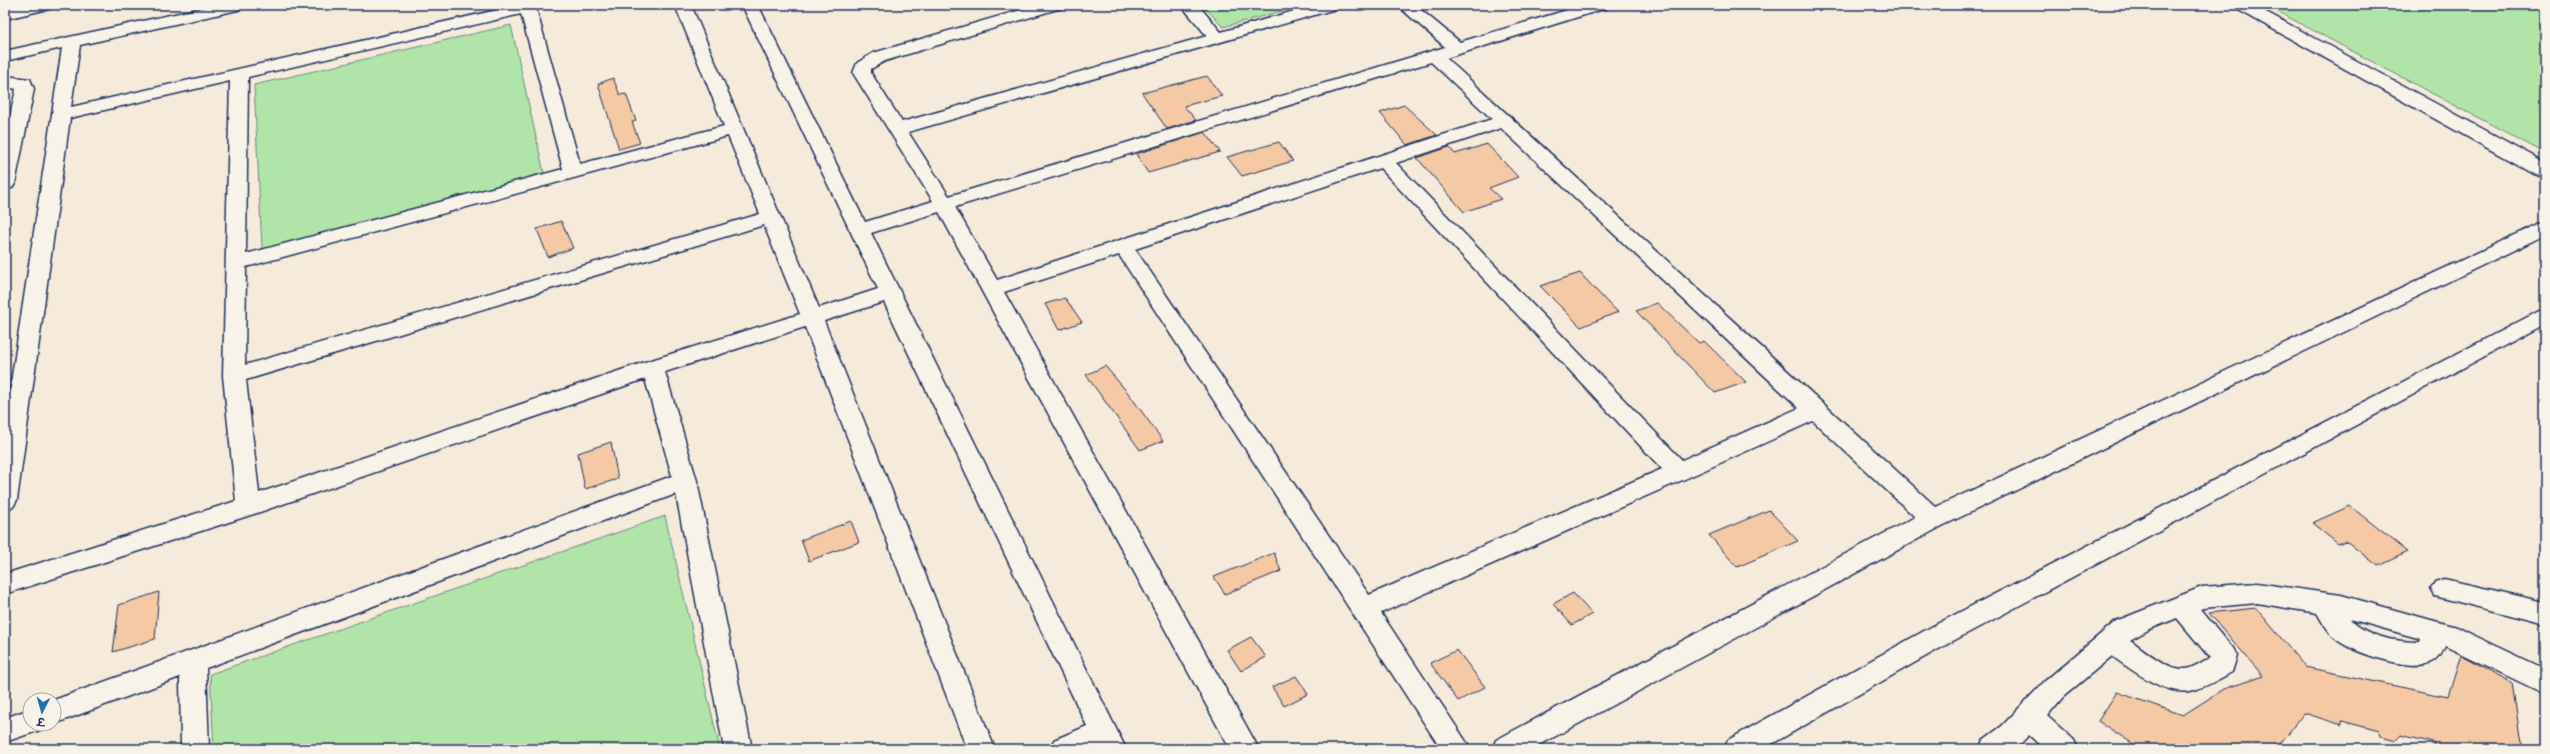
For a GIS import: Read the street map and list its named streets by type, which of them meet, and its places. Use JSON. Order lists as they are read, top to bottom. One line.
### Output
{"north":"bottom"}
